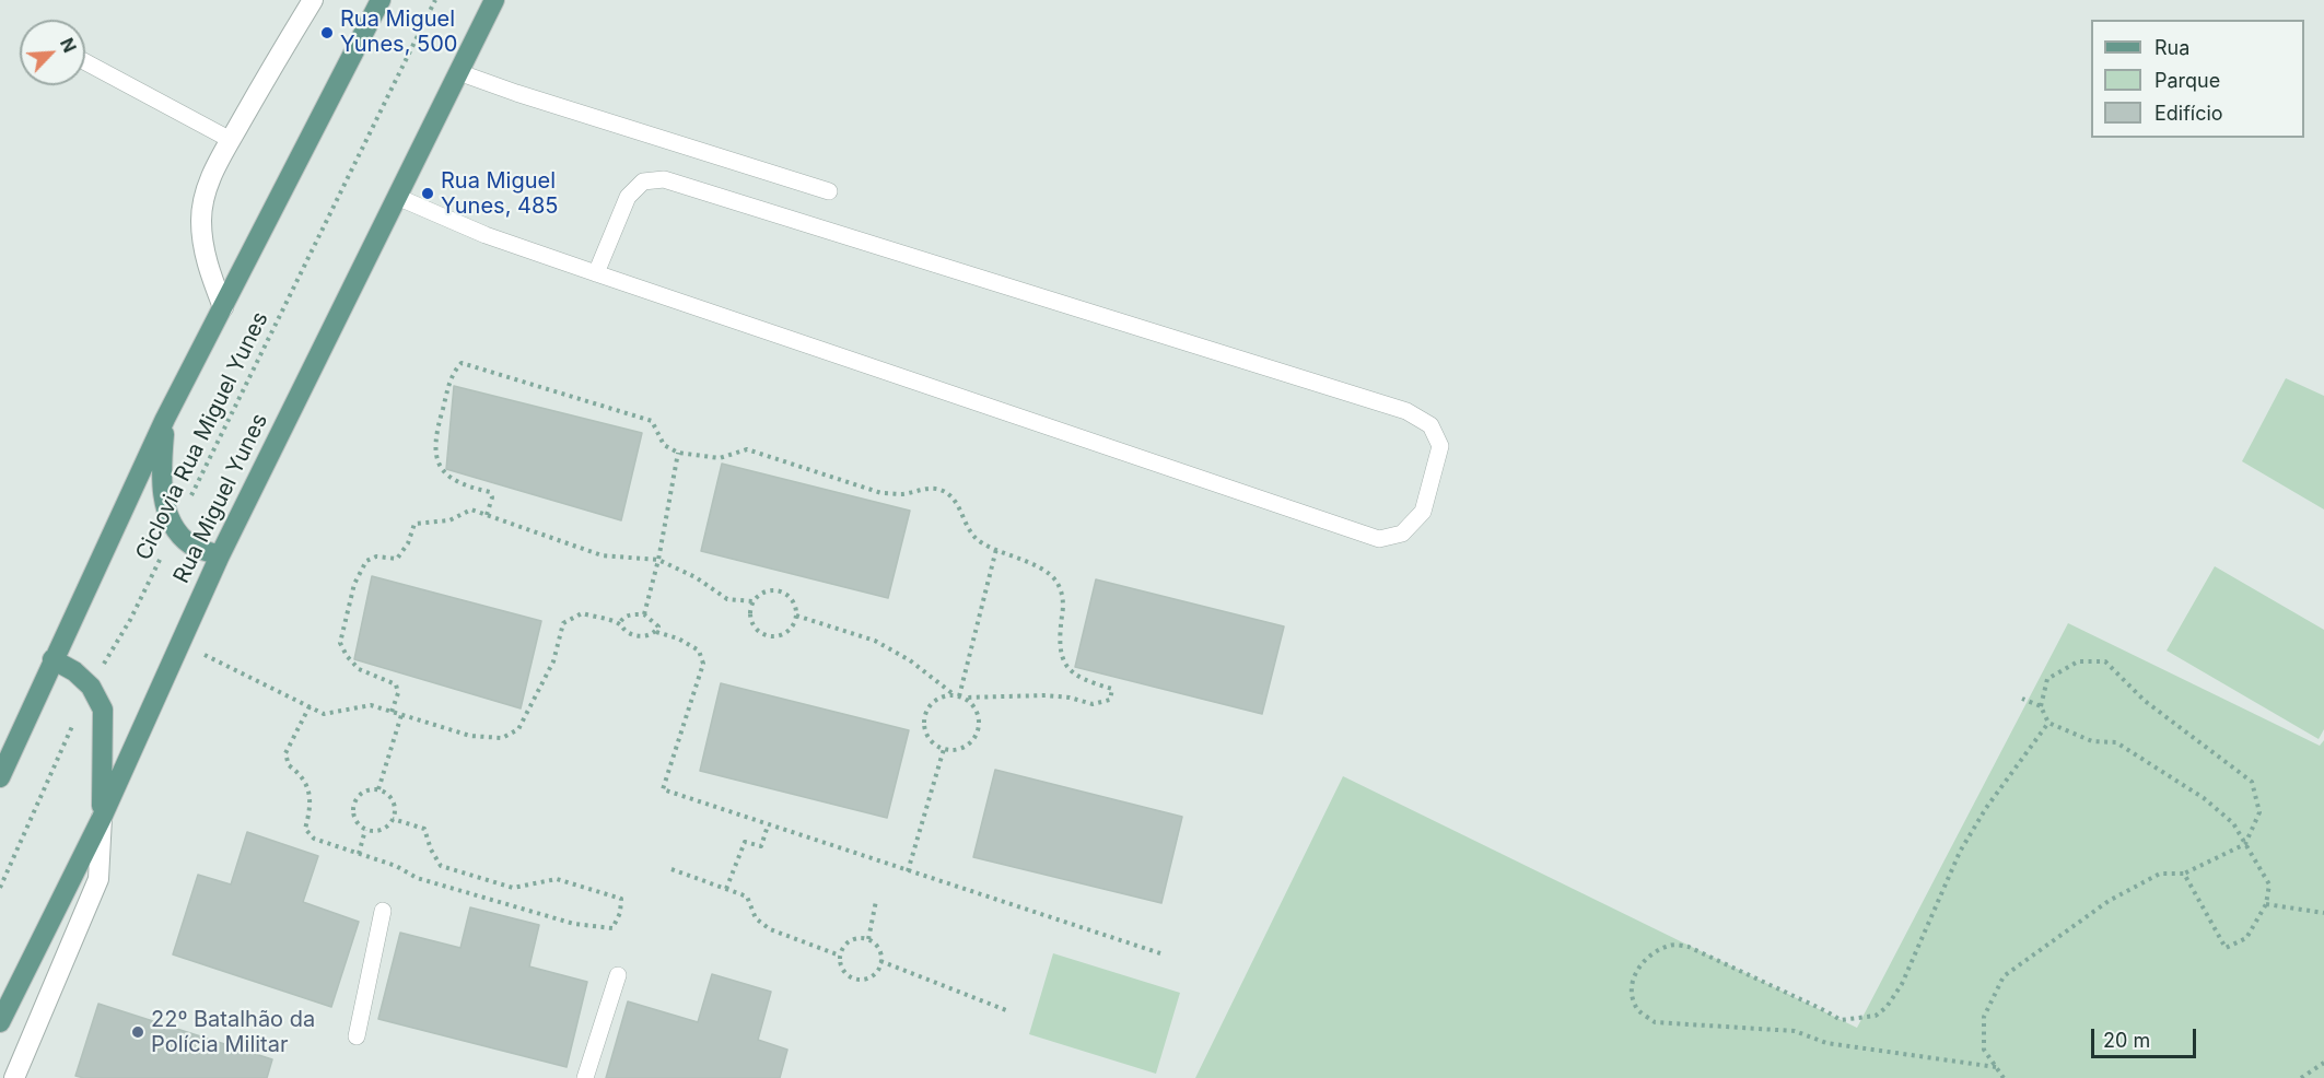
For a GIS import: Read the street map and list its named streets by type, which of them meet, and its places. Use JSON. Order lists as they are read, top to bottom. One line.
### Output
{"streets":{"main road":["Rua Miguel Yunes"],"path":["Ciclovia Rua Miguel Yunes"]},"places":["Rua Miguel Yunes, 500","Rua Miguel Yunes, 485","22º Batalhão da Polícia Militar"],"legend":["Rua","Parque","Edifício"],"scale_bar":"20 m","north":"top right"}
